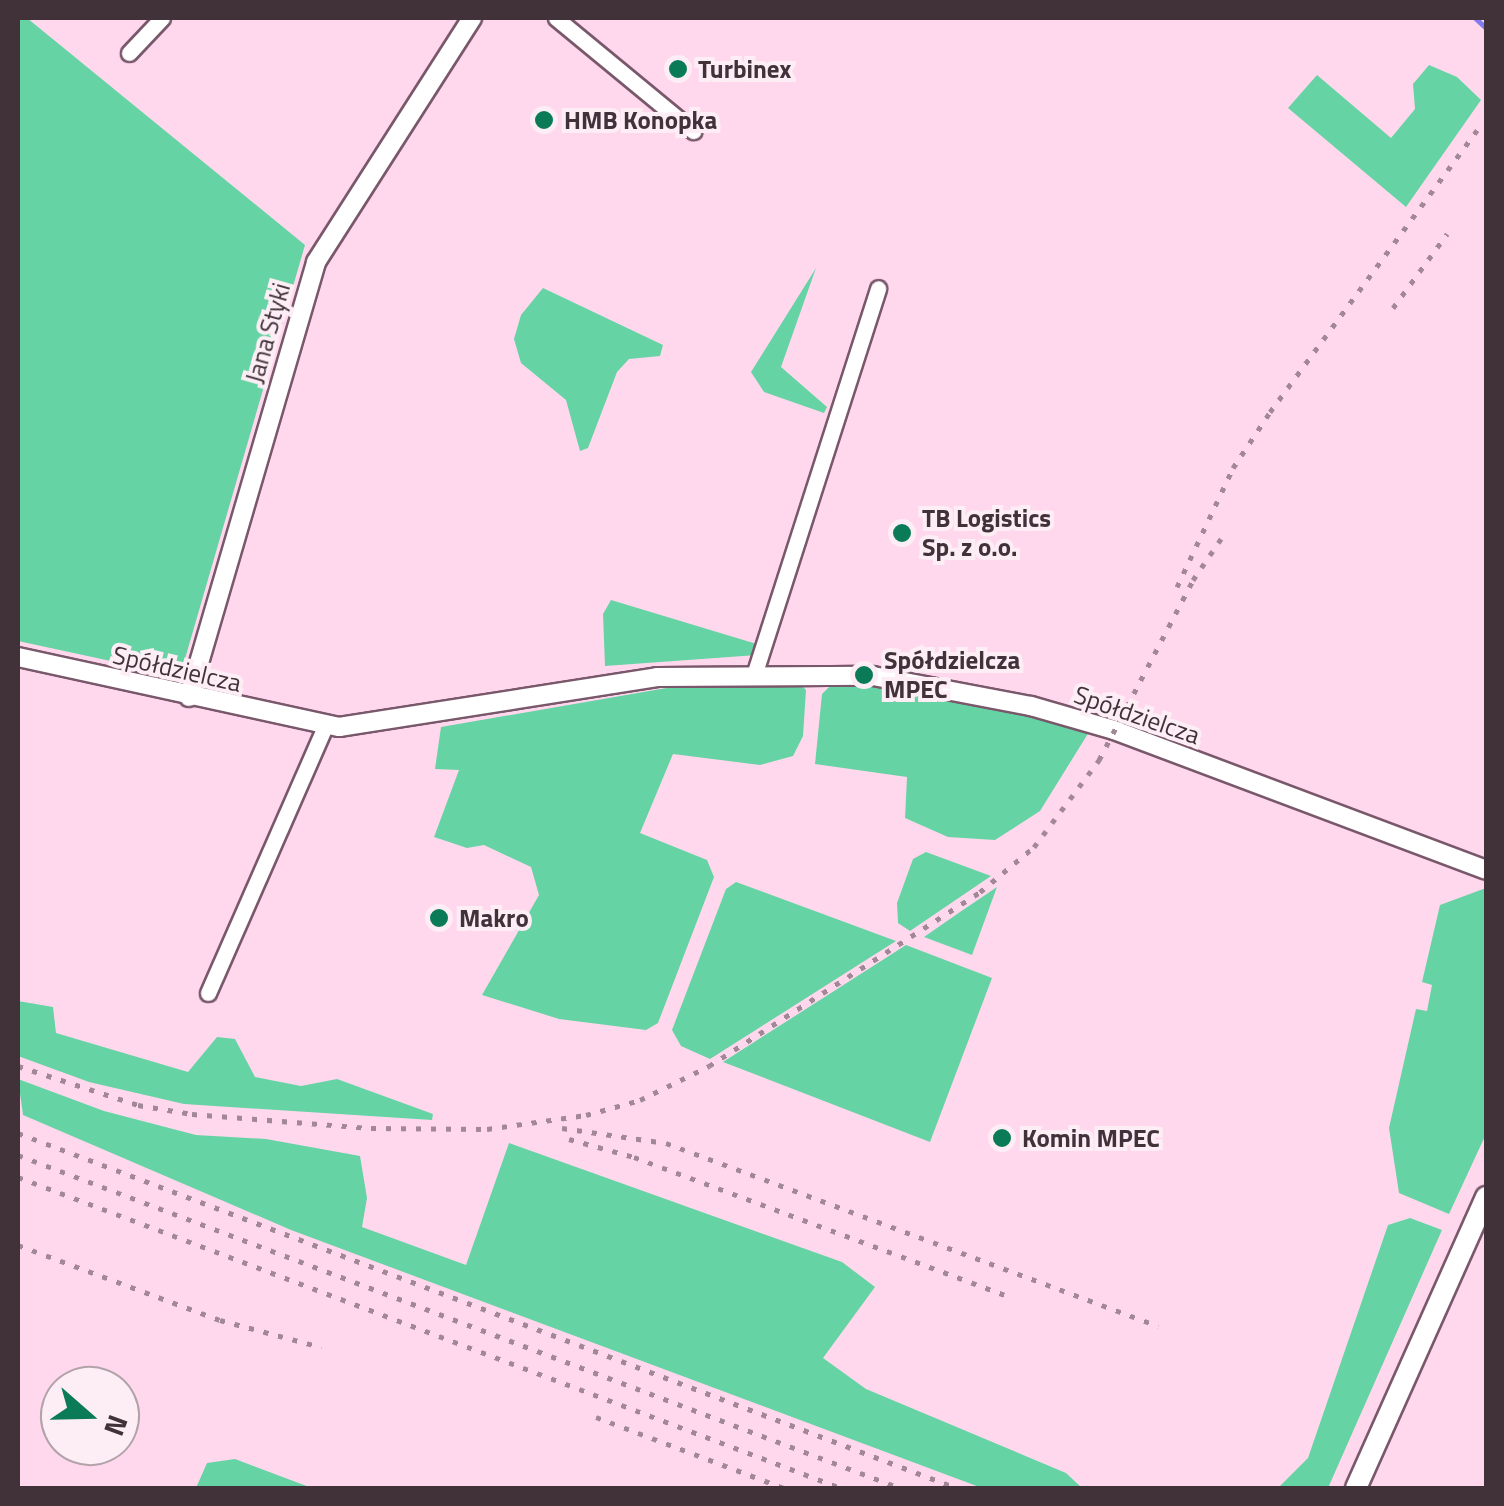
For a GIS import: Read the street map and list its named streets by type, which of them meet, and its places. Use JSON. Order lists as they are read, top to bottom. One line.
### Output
{"streets":{"street":["Jana Styki","Spółdzielcza"]},"crossings":[["Jana Styki","Spółdzielcza"]],"places":["Turbinex","HMB Konopka","TB Logistics Sp. z o.o.","Spółdzielcza MPEC","Makro","Komin MPEC"],"north":"right"}
